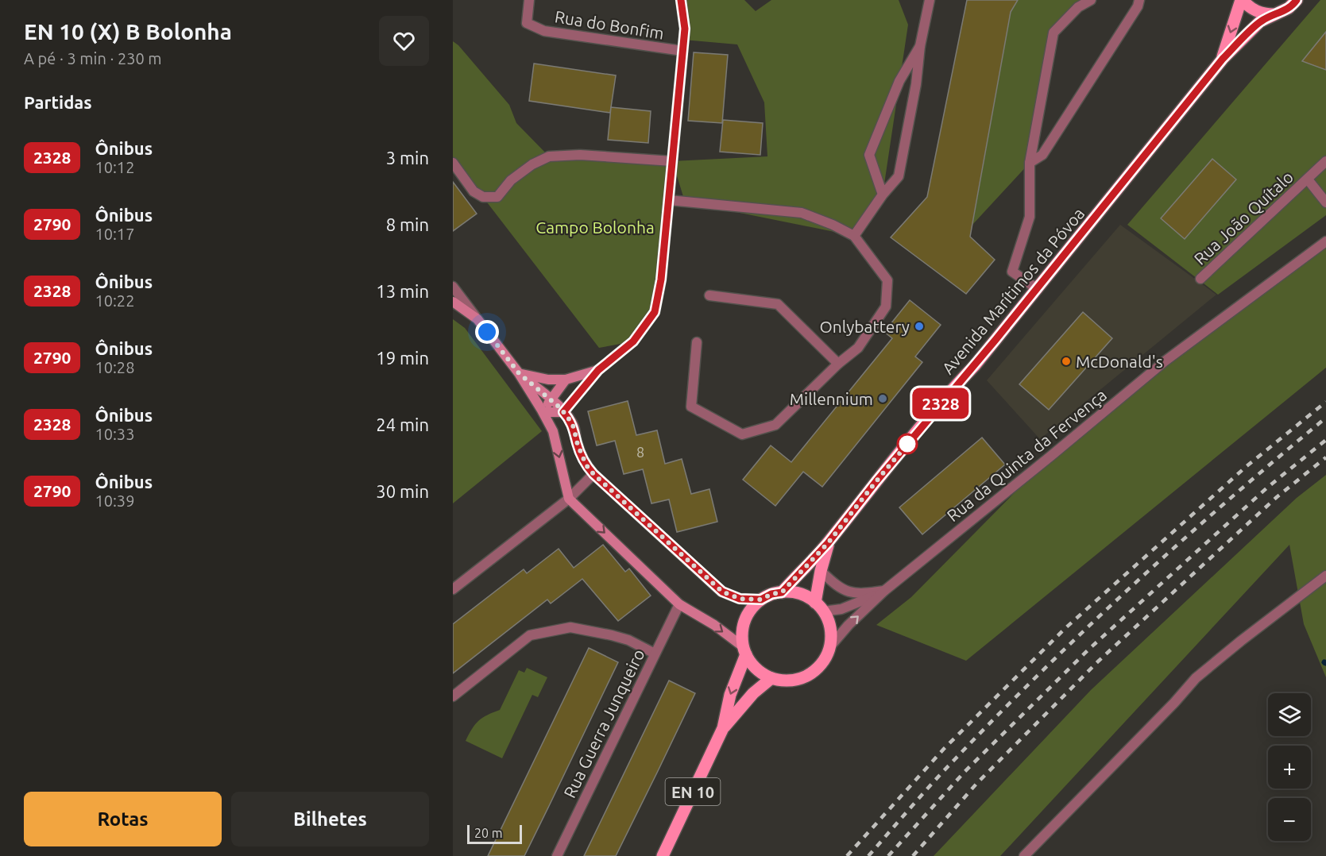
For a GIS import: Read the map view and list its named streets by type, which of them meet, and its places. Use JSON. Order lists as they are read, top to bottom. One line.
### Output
{"streets":{"main road":["Avenida Marítimos da Póvoa","EN 10"],"street":["Rua do Bonfim","Rua João Quítalo","Rua da Quinta da Fervença","Rua Guerra Junqueiro"]},"crossings":[["Avenida Marítimos da Póvoa","Rua da Quinta da Fervença"],["Avenida Marítimos da Póvoa","EN 10"],["Rua da Quinta da Fervença","EN 10"]],"parks":["Campo Bolonha"],"places":["Onlybattery","McDonald's","Millennium"],"lines":["bus line 2328"],"house_numbers":["8"],"scale_bar":"20 m","page":{"heading":[["EN 10 (X) B Bolonha","A pé · 3 min · 230 m"],"Partidas"],"on_map":"2328","list":[{"mark":"2328","name":"Ônibus","note":"10:12","value":"3 min"},{"mark":"2790","name":"Ônibus","note":"10:17","value":"8 min"},{"mark":"2328","name":"Ônibus","note":"10:22","value":"13 min"},{"mark":"2790","name":"Ônibus","note":"10:28","value":"19 min"},{"mark":"2328","name":"Ônibus","note":"10:33","value":"24 min"},{"mark":"2790","name":"Ônibus","note":"10:39","value":"30 min"}],"map_buttons":["+","−"],"buttons":["Rotas","Bilhetes"],"scale":"20 m"}}
